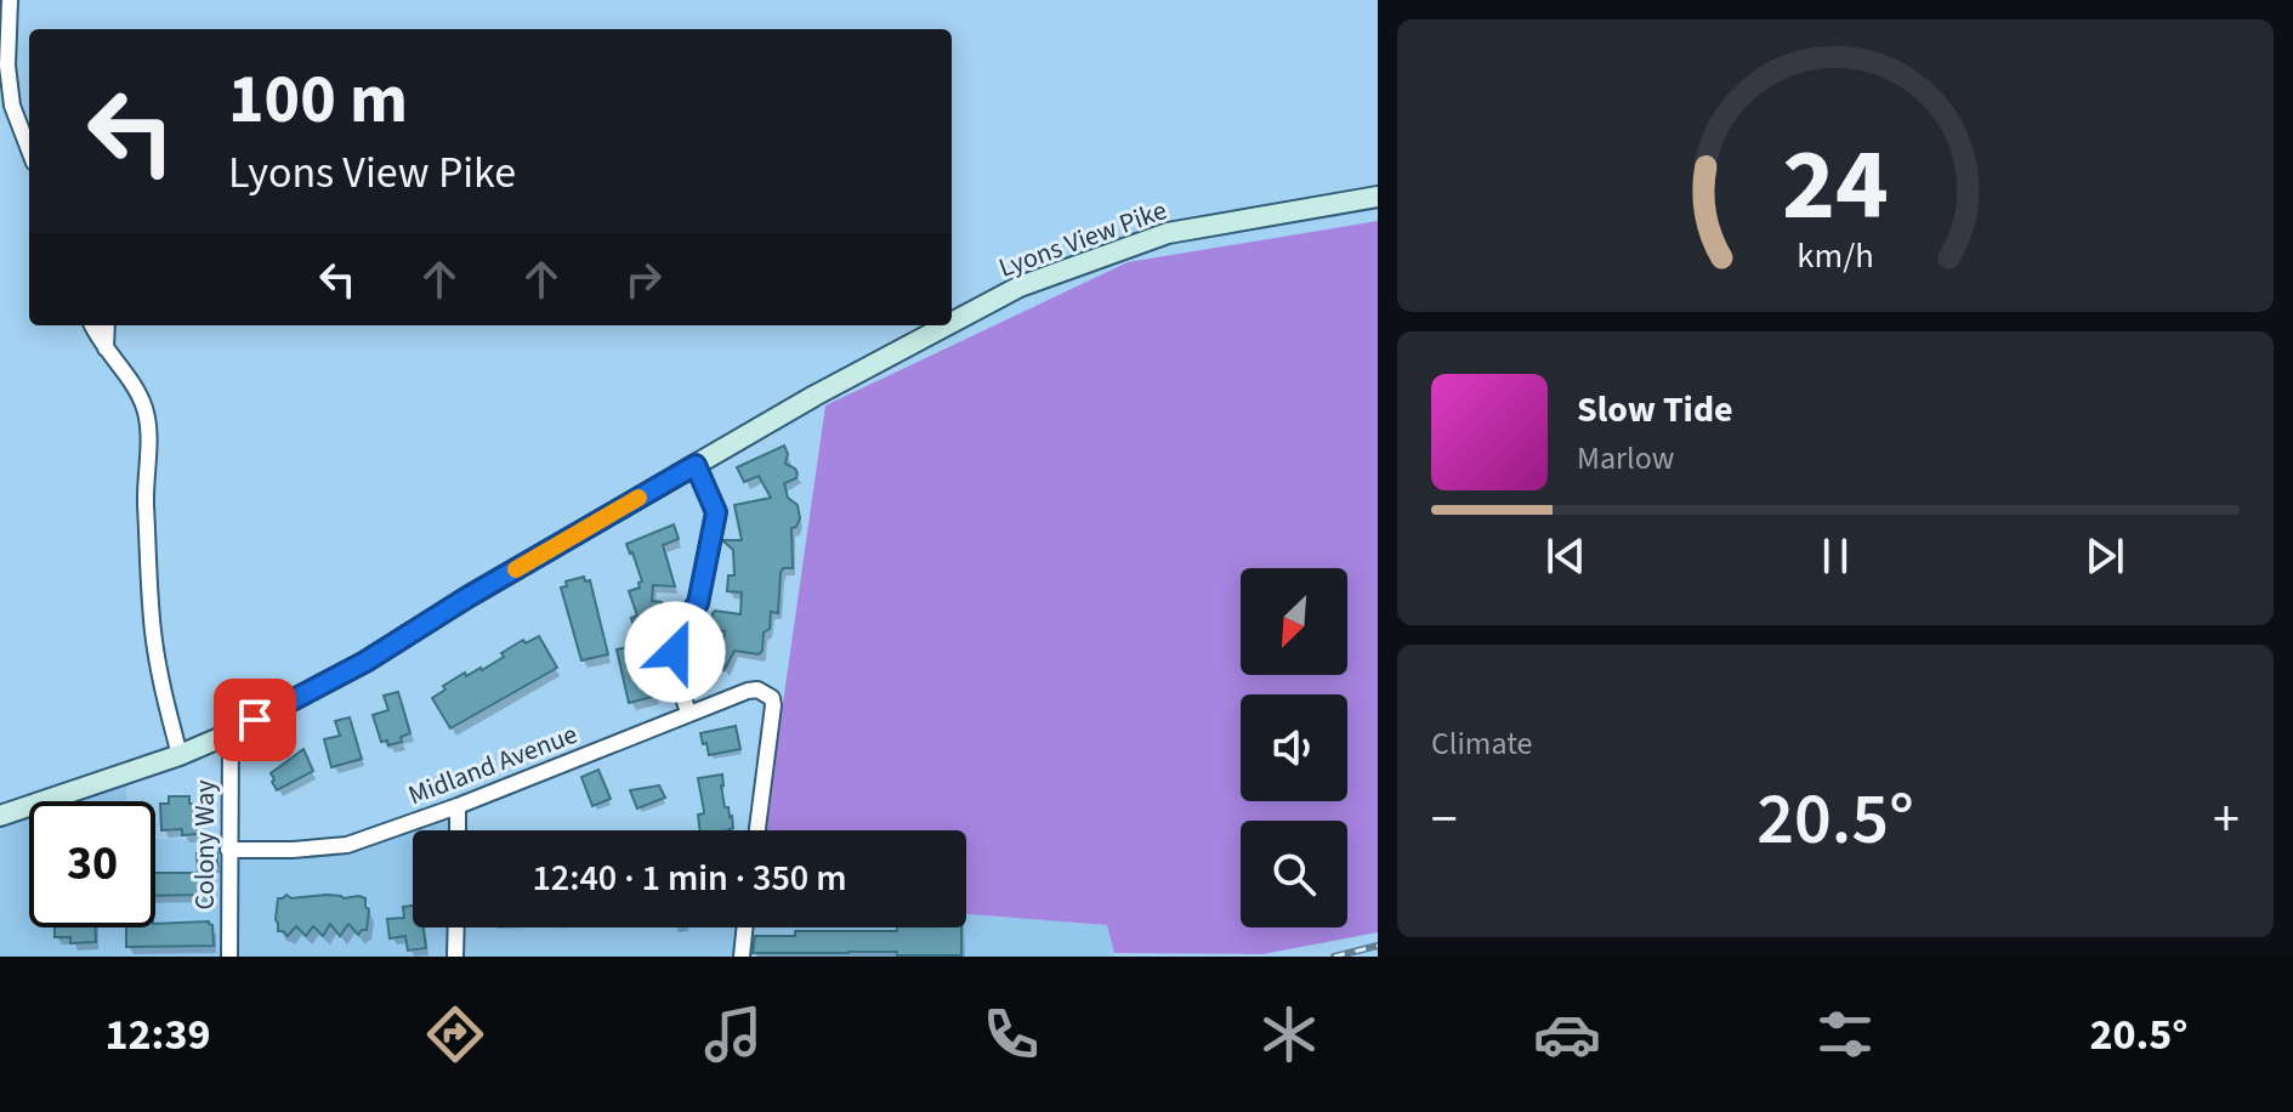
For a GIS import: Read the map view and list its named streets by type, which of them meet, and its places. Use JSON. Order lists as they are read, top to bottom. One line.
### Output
{"streets":{"street":["Lyons View Pike","Midland Avenue","Colony Way"]},"crossings":[["Lyons View Pike","Colony Way"],["Midland Avenue","Colony Way"]],"north":"bottom left","page":{"turn":["100 m","Lyons View Pike"],"song":["Slow Tide","Marlow"],"tile":"Climate","heat":["−","20.5°","+"],"limit":"30","trip":"12:40 · 1 min · 350 m","tabs":["12:39","20.5°"],"gauge":["24","km/h"]}}
